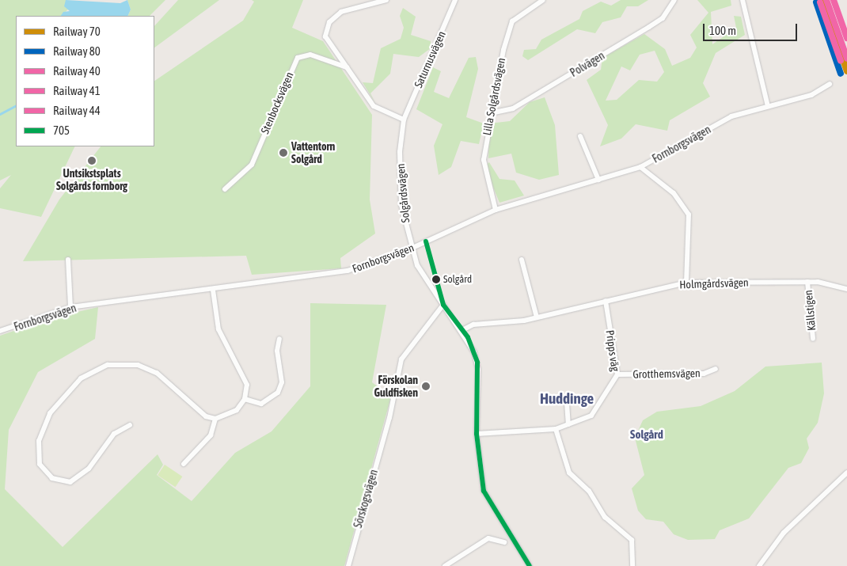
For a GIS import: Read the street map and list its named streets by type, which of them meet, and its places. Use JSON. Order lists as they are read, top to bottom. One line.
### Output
{"streets":{"street":["Saturnusvägen","Polvägen","Lilla Solgårdsvägen","Stenbocksvägen","Fornborgsvägen","Solgårdsvägen","Holmgårdsvägen","Källstigen","Pripps väg","Grotthemsvägen","Sörskogsvägen"]},"crossings":[["Saturnusvägen","Solgårdsvägen"],["Polvägen","Lilla Solgårdsvägen"],["Lilla Solgårdsvägen","Fornborgsvägen"],["Fornborgsvägen","Solgårdsvägen"],["Solgårdsvägen","Holmgårdsvägen"],["Solgårdsvägen","Pripps väg"],["Solgårdsvägen","Sörskogsvägen"],["Holmgårdsvägen","Källstigen"],["Holmgårdsvägen","Pripps väg"],["Pripps väg","Grotthemsvägen"]],"districts":["Huddinge","Solgård"],"places":["Vattentorn Solgård","Untsikstsplats Solgårds fornborg","Solgård","Förskolan Guldfisken"],"lines":["rail line 70","rail line 40","rail line 44","rail line 80","rail line 41","transit line 705"],"legend":["Railway 70","Railway 80","Railway 40","Railway 41","Railway 44","705"],"scale_bar":"100 m"}
